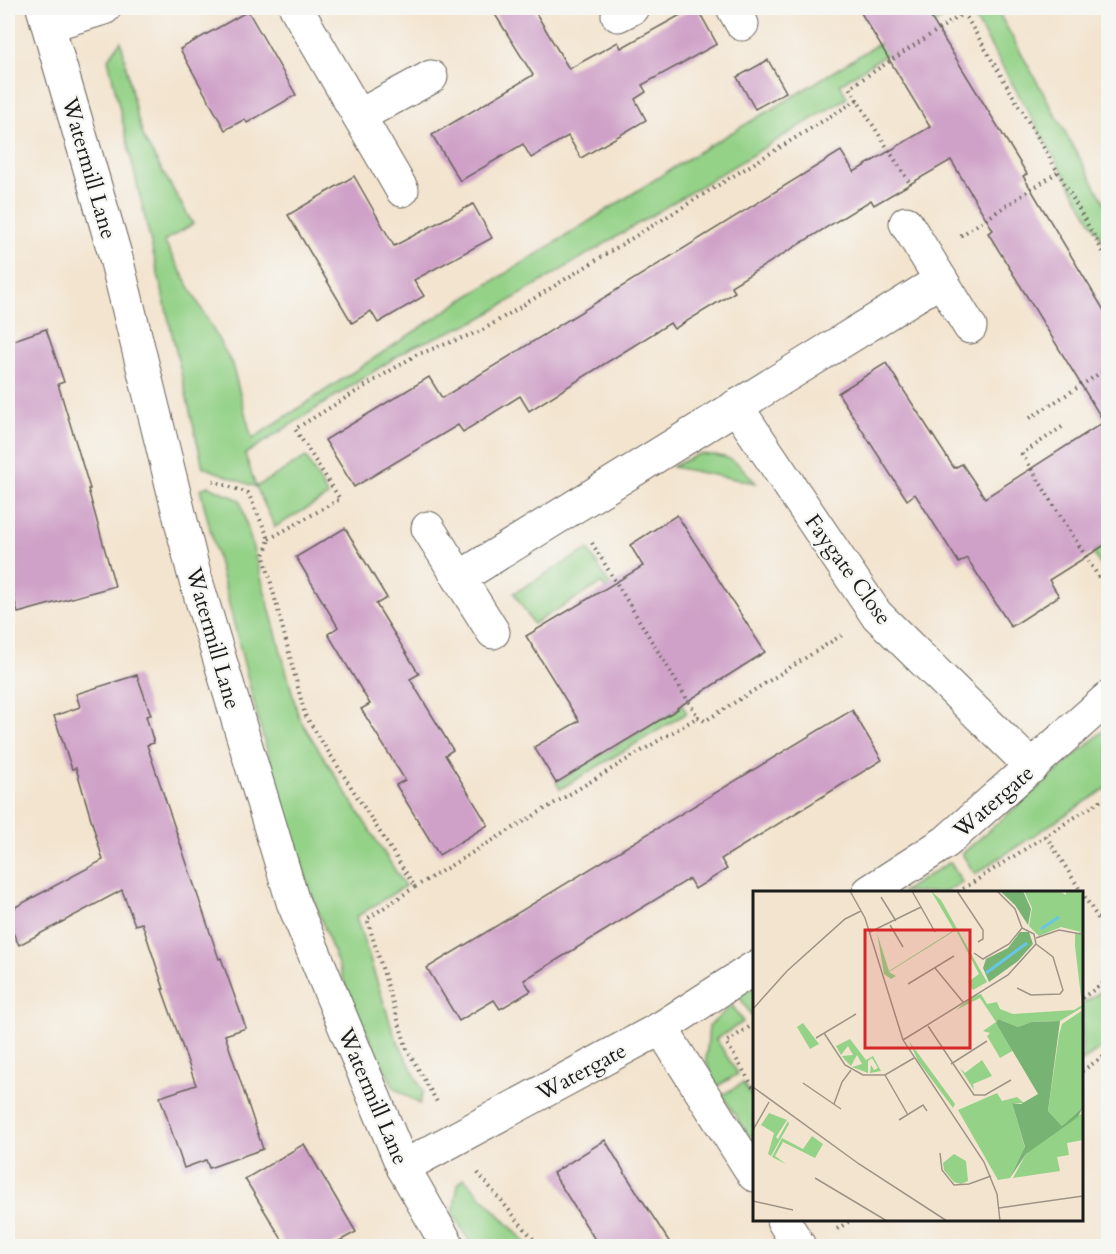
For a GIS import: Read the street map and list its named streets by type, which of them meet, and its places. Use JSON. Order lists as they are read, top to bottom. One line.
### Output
{"streets":{"street":["Watermill Lane","Faygate Close","Watergate"]},"crossings":[["Watermill Lane","Watergate"],["Faygate Close","Watergate"]]}
